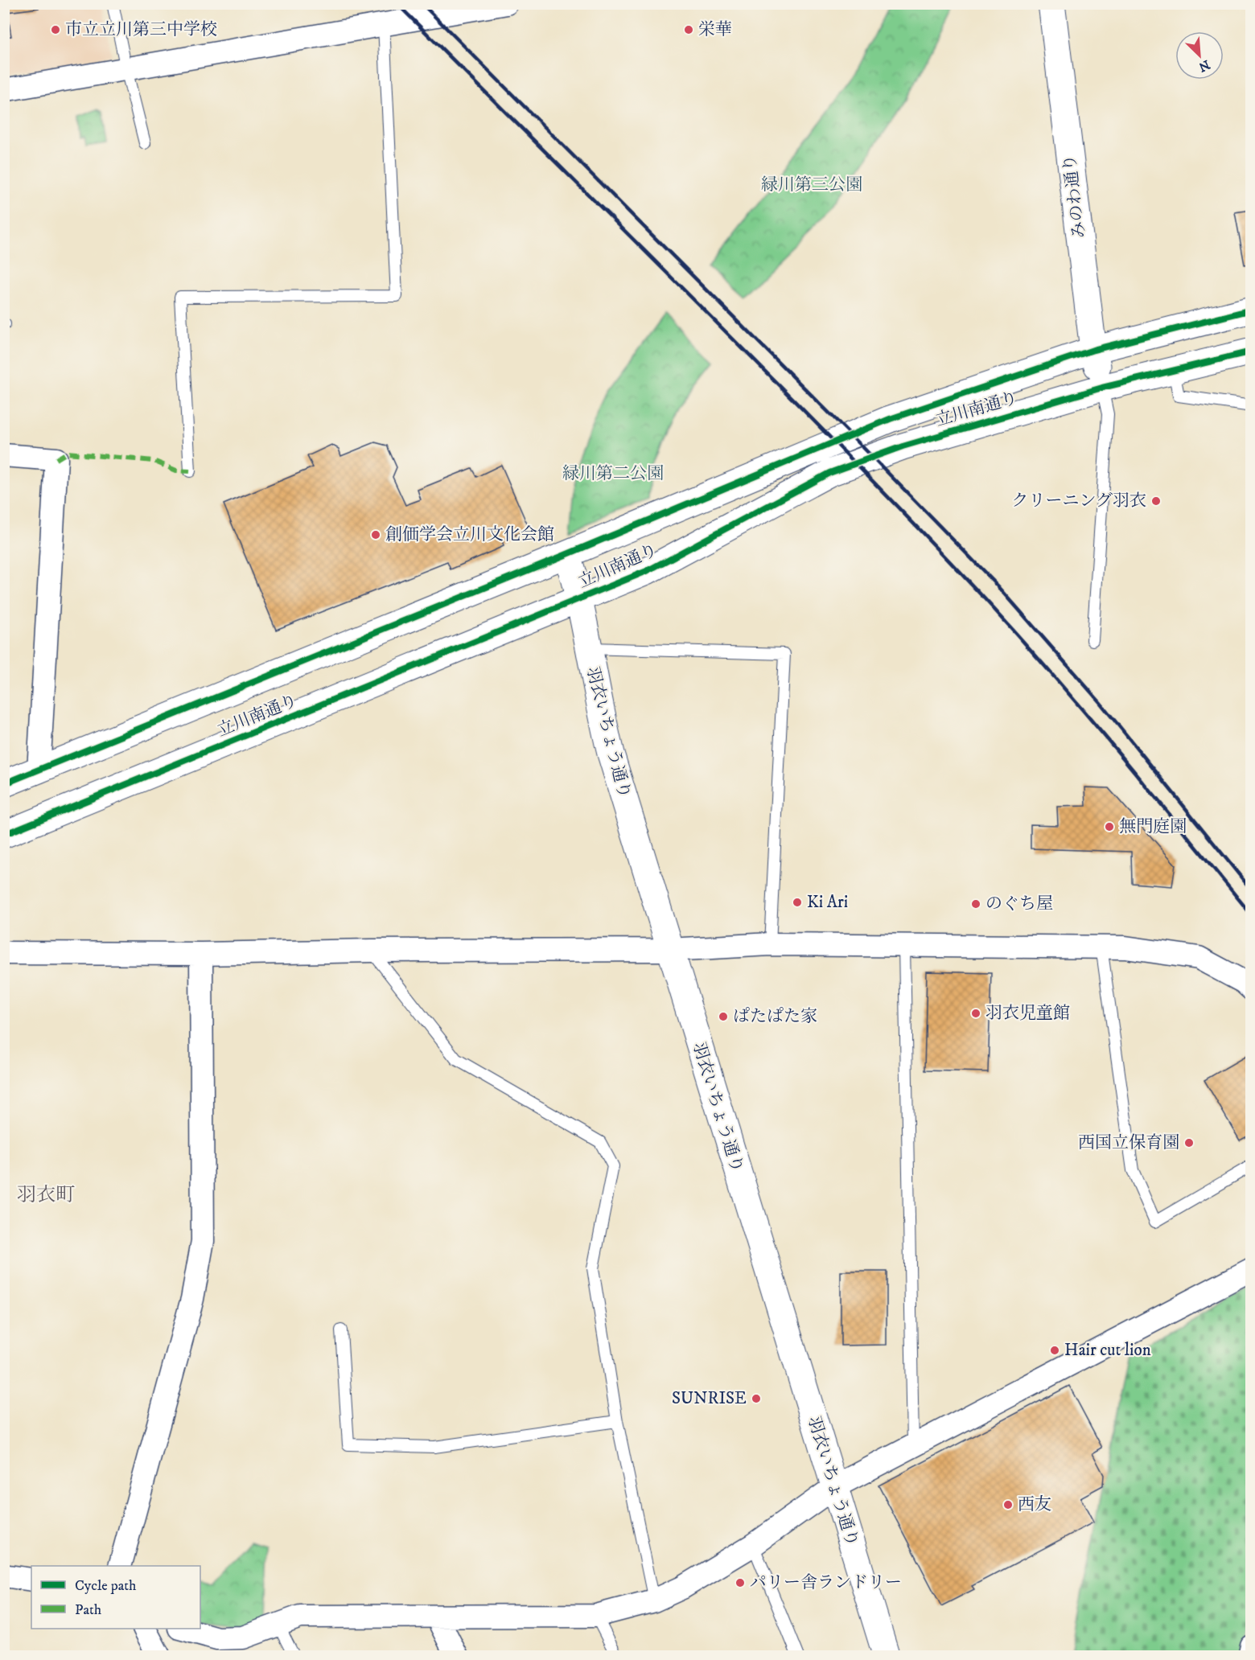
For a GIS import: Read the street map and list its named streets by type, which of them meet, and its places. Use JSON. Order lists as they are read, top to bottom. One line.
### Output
{"streets":{"street":["みのわ通り","立川南通り","羽衣いちょう通り"]},"crossings":[["みのわ通り","立川南通り"],["立川南通り","羽衣いちょう通り"]],"districts":["羽衣町"],"parks":["緑川第三公園","緑川第二公園"],"places":["市立立川第三中学校","栄華","クリーニング羽衣","創価学会立川文化会館","無門庭園","Ki Ari","のぐち屋","羽衣児童館","ぱたぱた家","西国立保育園","Hair cut lion","SUNRISE","西友","パリー舎ランドリー"],"legend":["Cycle path","Path"],"north":"bottom right"}
